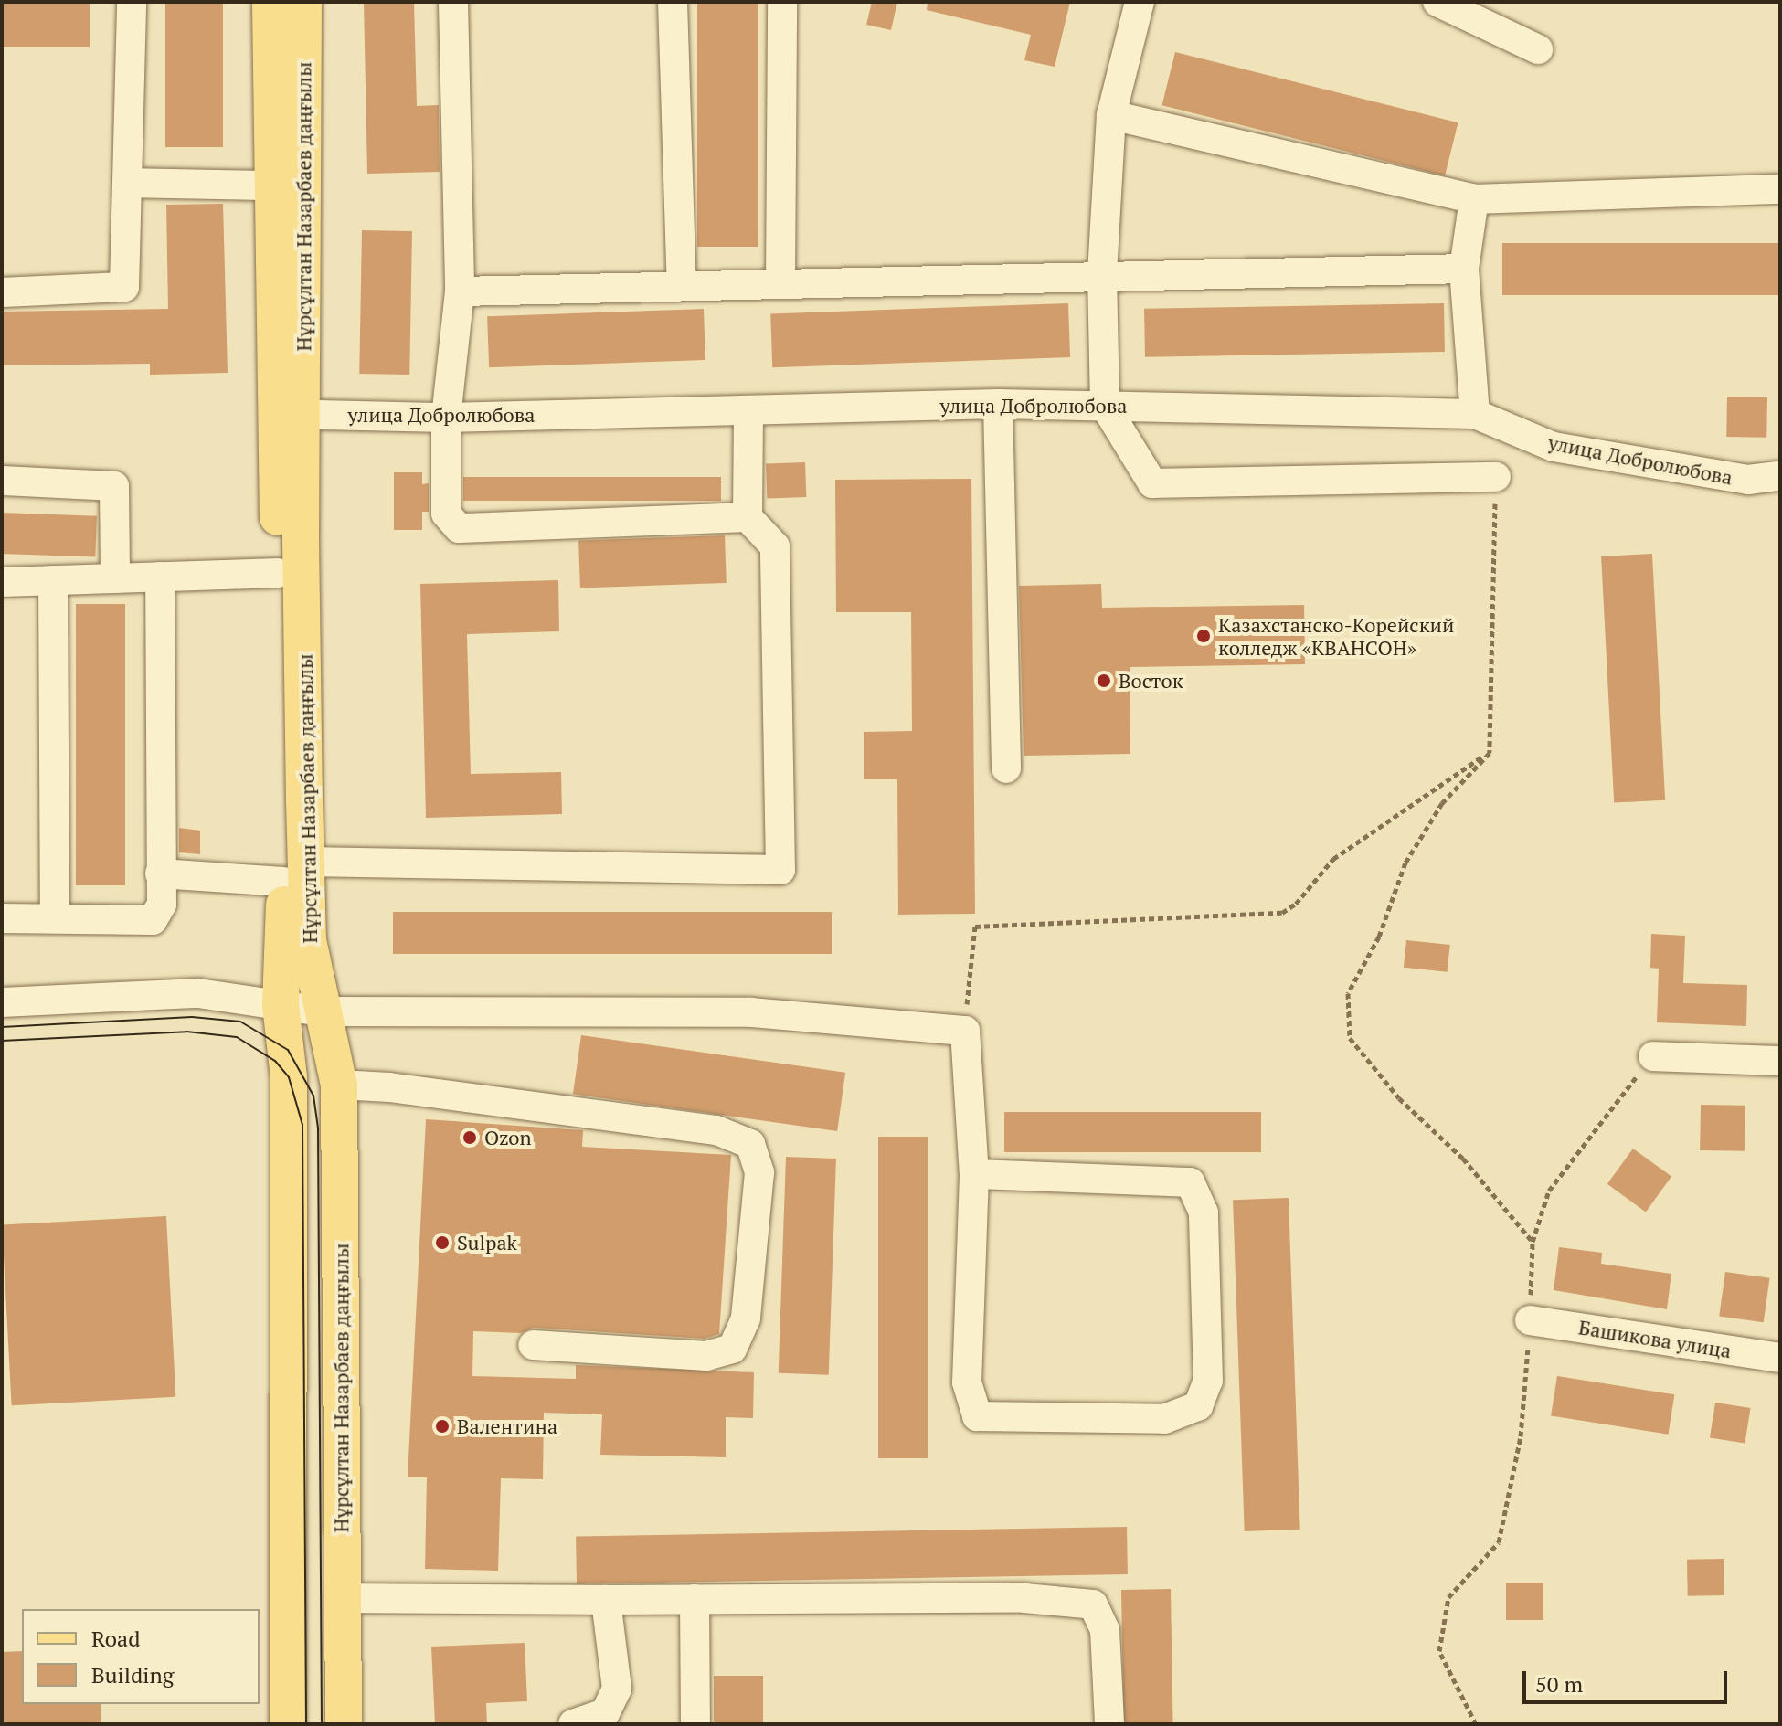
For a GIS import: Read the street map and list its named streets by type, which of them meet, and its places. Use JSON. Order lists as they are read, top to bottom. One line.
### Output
{"streets":{"main road":["Нұрсұлтан Назарбаев даңғылы"],"street":["улица Добролюбова","Башикова улица"]},"crossings":[["Нұрсұлтан Назарбаев даңғылы","улица Добролюбова"]],"places":["Казахстанско-Корейский колледж «КВАНСОН»","Восток","Ozon","Sulpak","Валентина"],"legend":["Road","Building"],"scale_bar":"50 m"}
